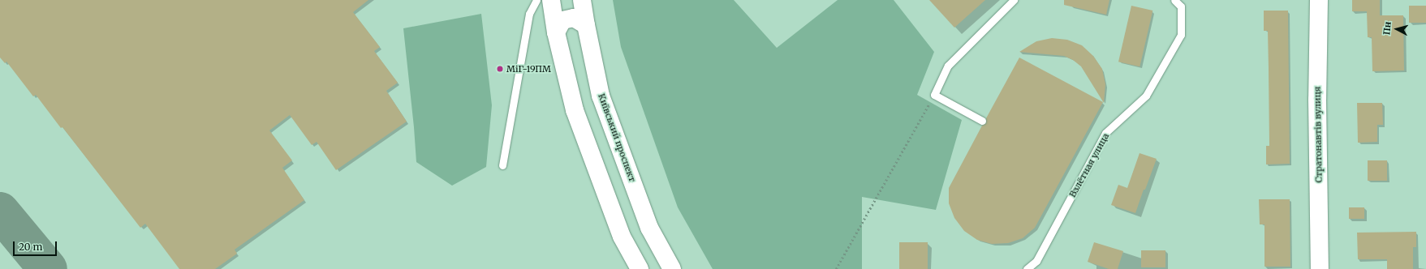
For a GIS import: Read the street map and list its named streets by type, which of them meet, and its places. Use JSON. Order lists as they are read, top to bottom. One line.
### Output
{"streets":{"main road":["Стратонавтів вулиця","Київський проспект"],"lane":["Взлётная улица"]},"places":["МіГ-19ПМ"],"scale_bar":"20 m","north":"left"}
